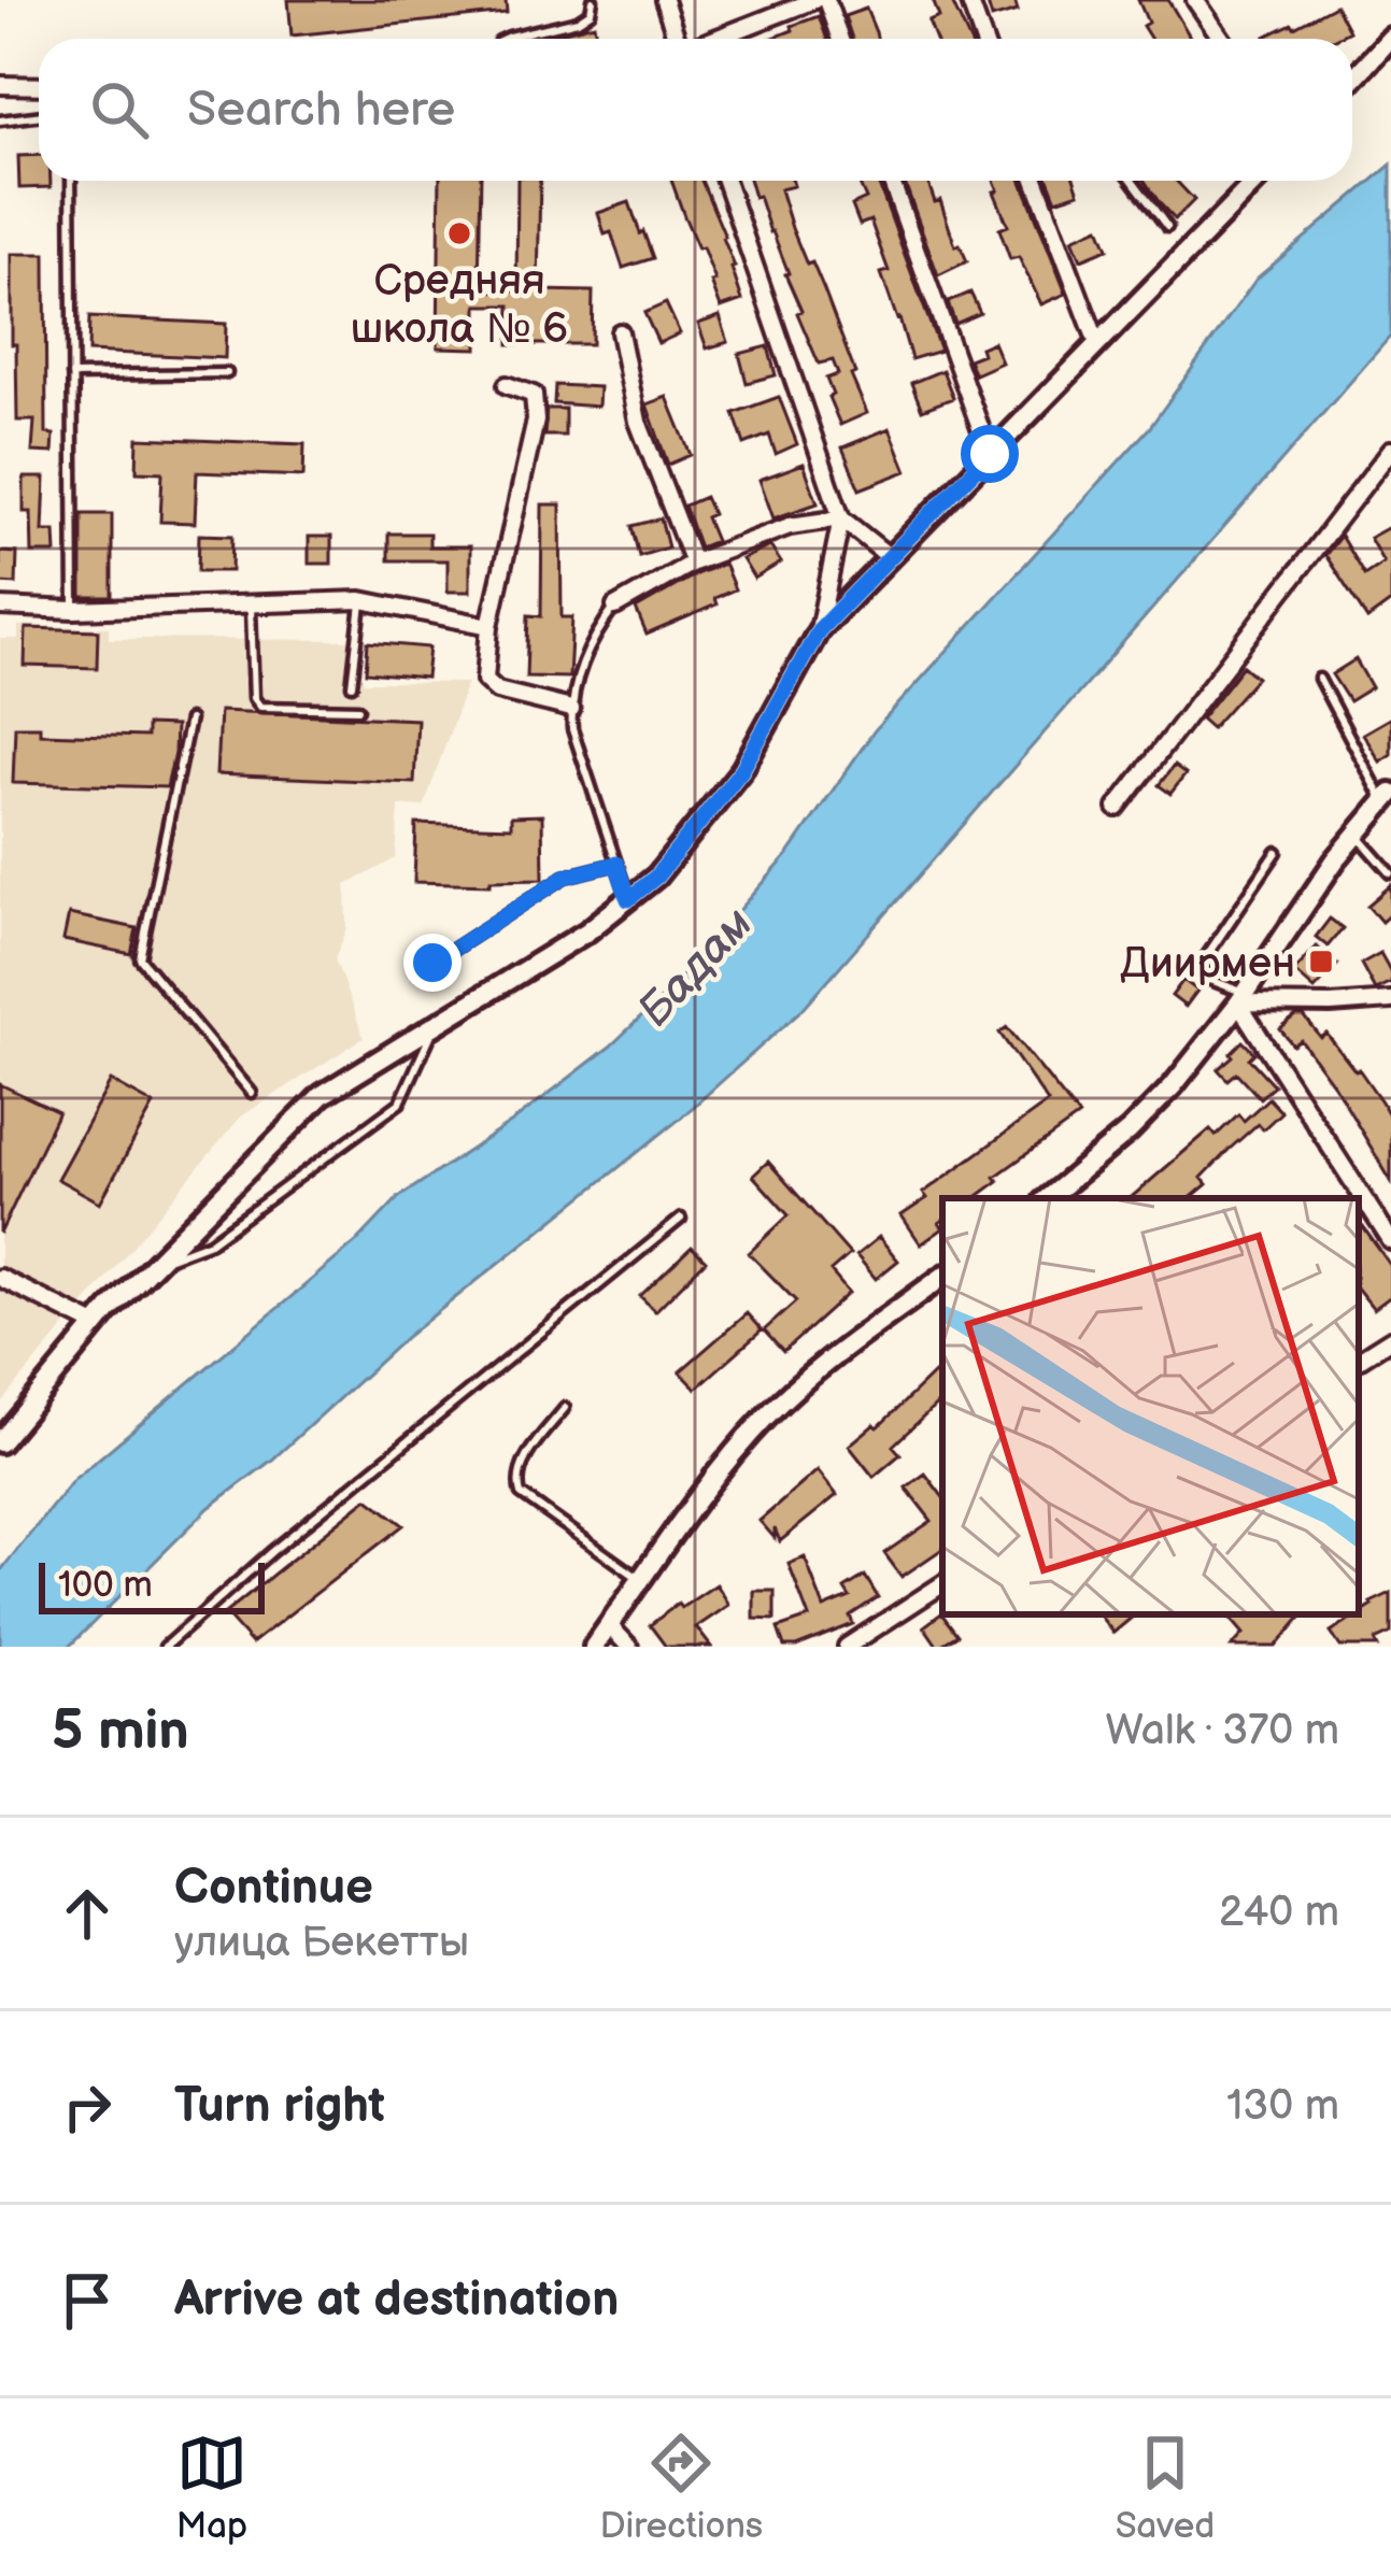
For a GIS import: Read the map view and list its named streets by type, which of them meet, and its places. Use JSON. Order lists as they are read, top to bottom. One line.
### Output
{"water":["Бадам"],"places":{"other":["Средняя школа № 6"],"transit":["Диирмен"]},"scale_bar":"100 m","page":{"search":"Search here","scale":"100 m","heading":["5 min","Walk · 370 m"],"list":[["Continue","улица Бекетты","240 m"],["Turn right","130 m"],"Arrive at destination"],"nav":["Map","Directions","Saved"]}}
